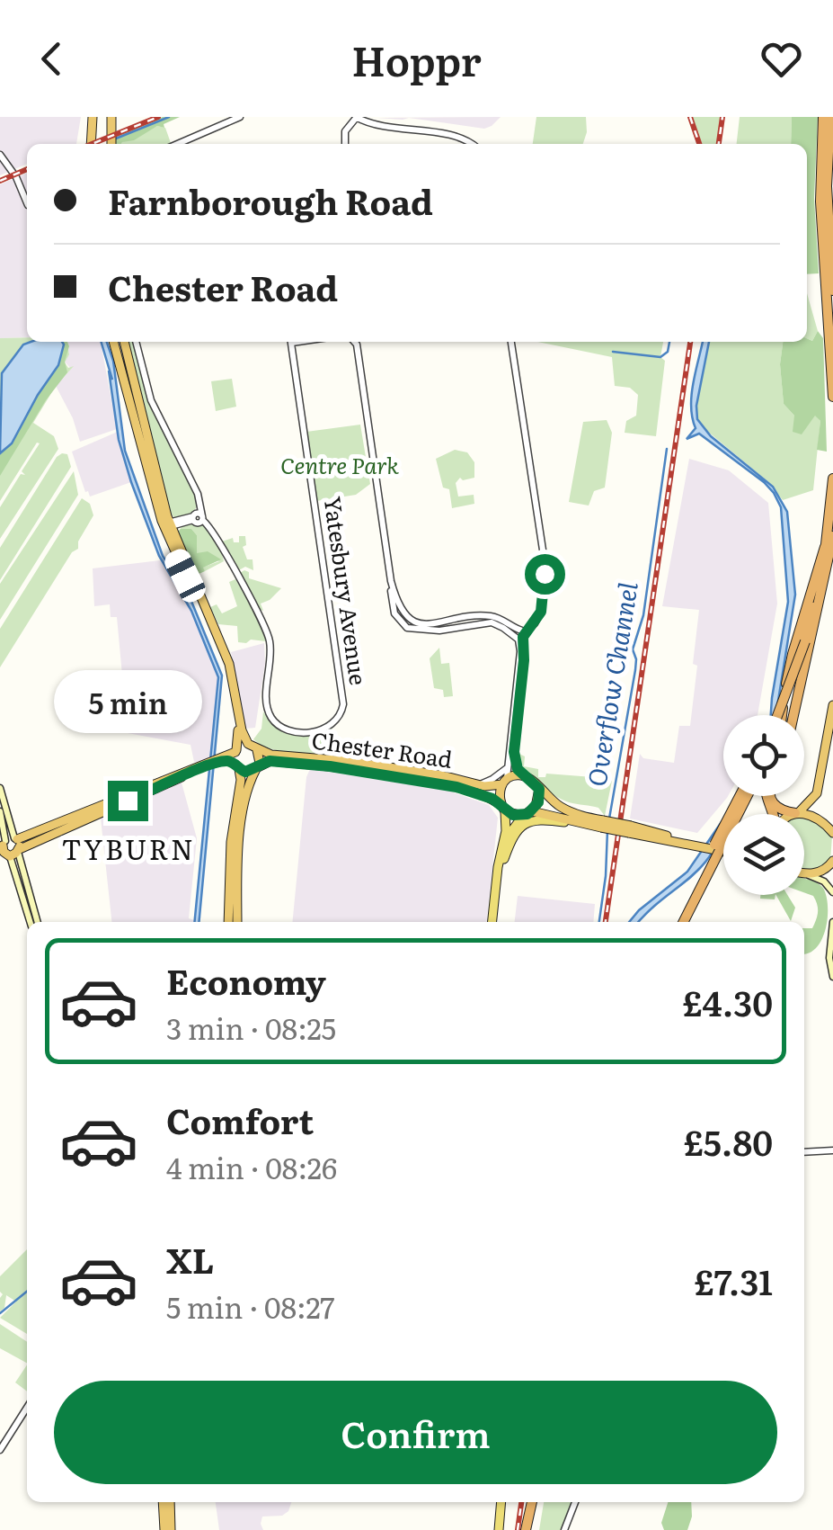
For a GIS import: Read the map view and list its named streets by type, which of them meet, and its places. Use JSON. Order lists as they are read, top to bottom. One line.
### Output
{"streets":{"highway":["Chester Road"],"street":["Yatesbury Avenue"]},"districts":["TYBURN"],"water":["Overflow Channel"],"parks":["Centre Park"],"page":{"header":"Hoppr","banner":["Farnborough Road","Chester Road"],"bubble":"5 min","list":[{"name":"Economy","note":"3 min · 08:25","value":"£4.30"},{"name":"Comfort","note":"4 min · 08:26","value":"£5.80"},{"name":"XL","note":"5 min · 08:27","value":"£7.31"}],"buttons":"Confirm"}}
